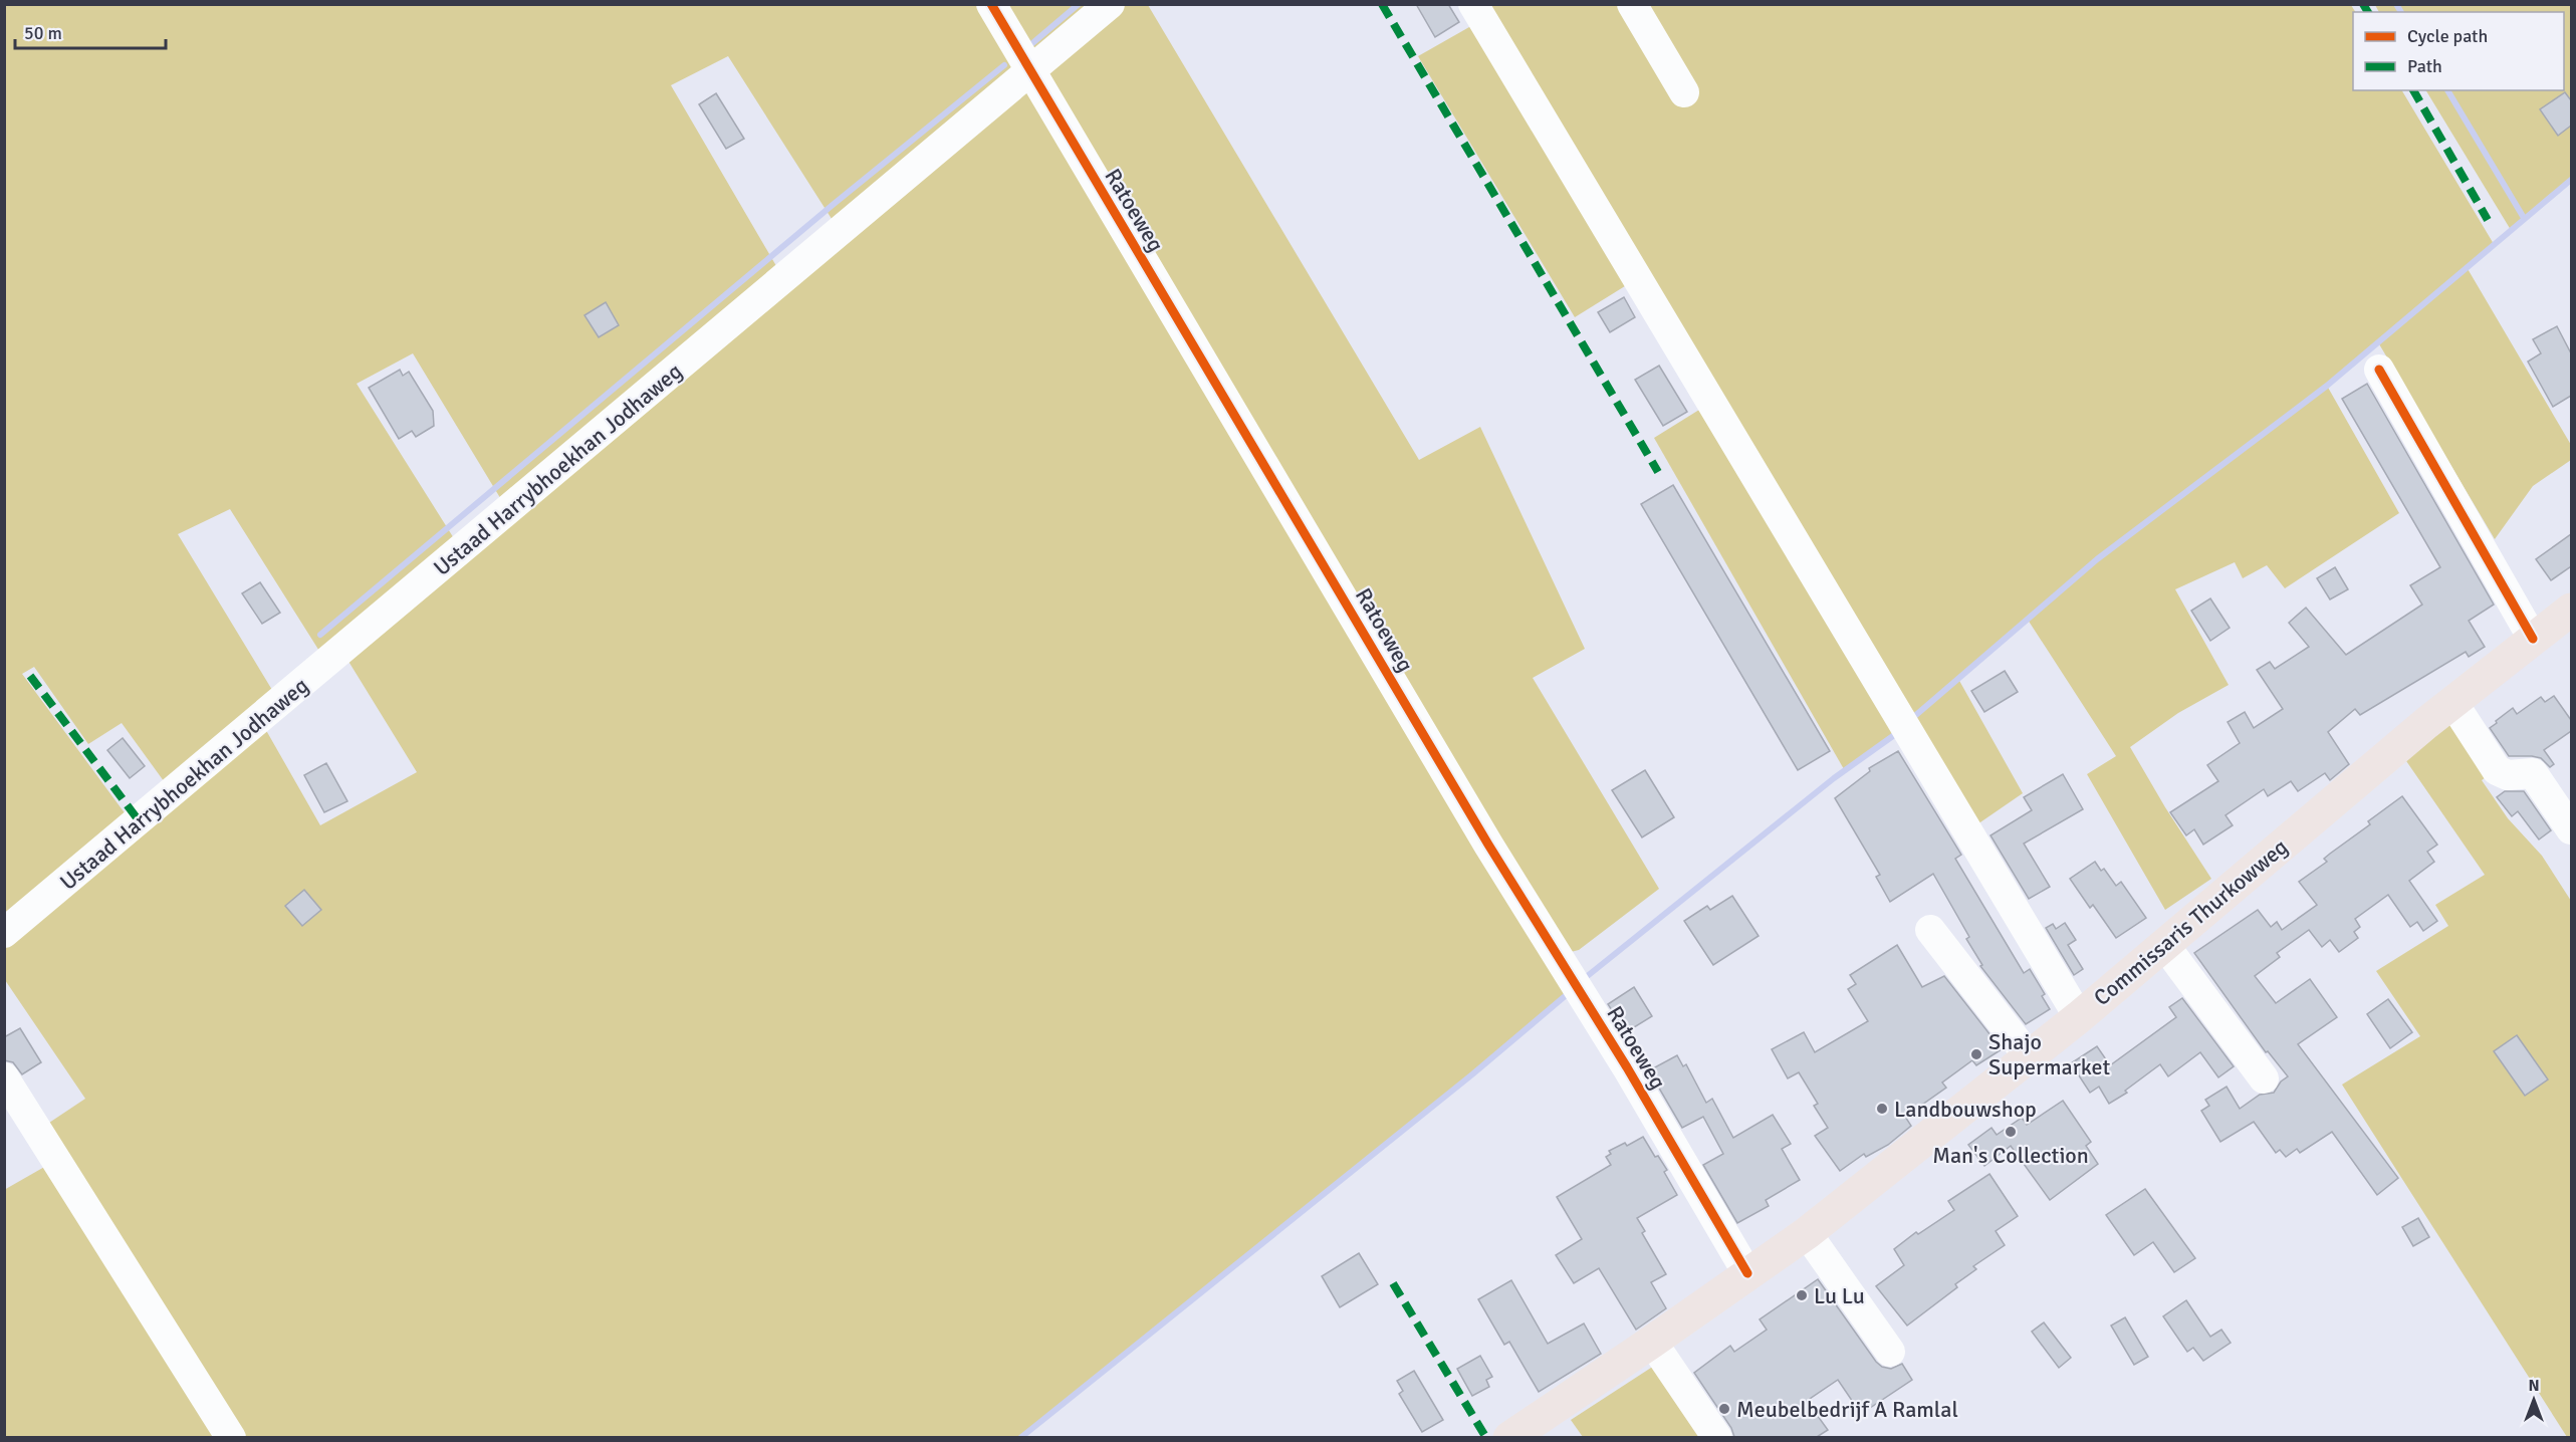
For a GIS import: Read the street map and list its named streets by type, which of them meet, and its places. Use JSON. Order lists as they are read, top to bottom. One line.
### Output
{"streets":{"main road":["Commissaris Thurkowweg"],"street":["Ratoeweg","Ustaad Harrybhoekhan Jodhaweg"]},"crossings":[["Ratoeweg","Ustaad Harrybhoekhan Jodhaweg"],["Ratoeweg","Commissaris Thurkowweg"]],"places":["Shajo Supermarket","Landbouwshop","Man's Collection","Lu Lu","Meubelbedrijf A Ramlal"],"legend":["Cycle path","Path"],"scale_bar":"50 m","north":"top"}
